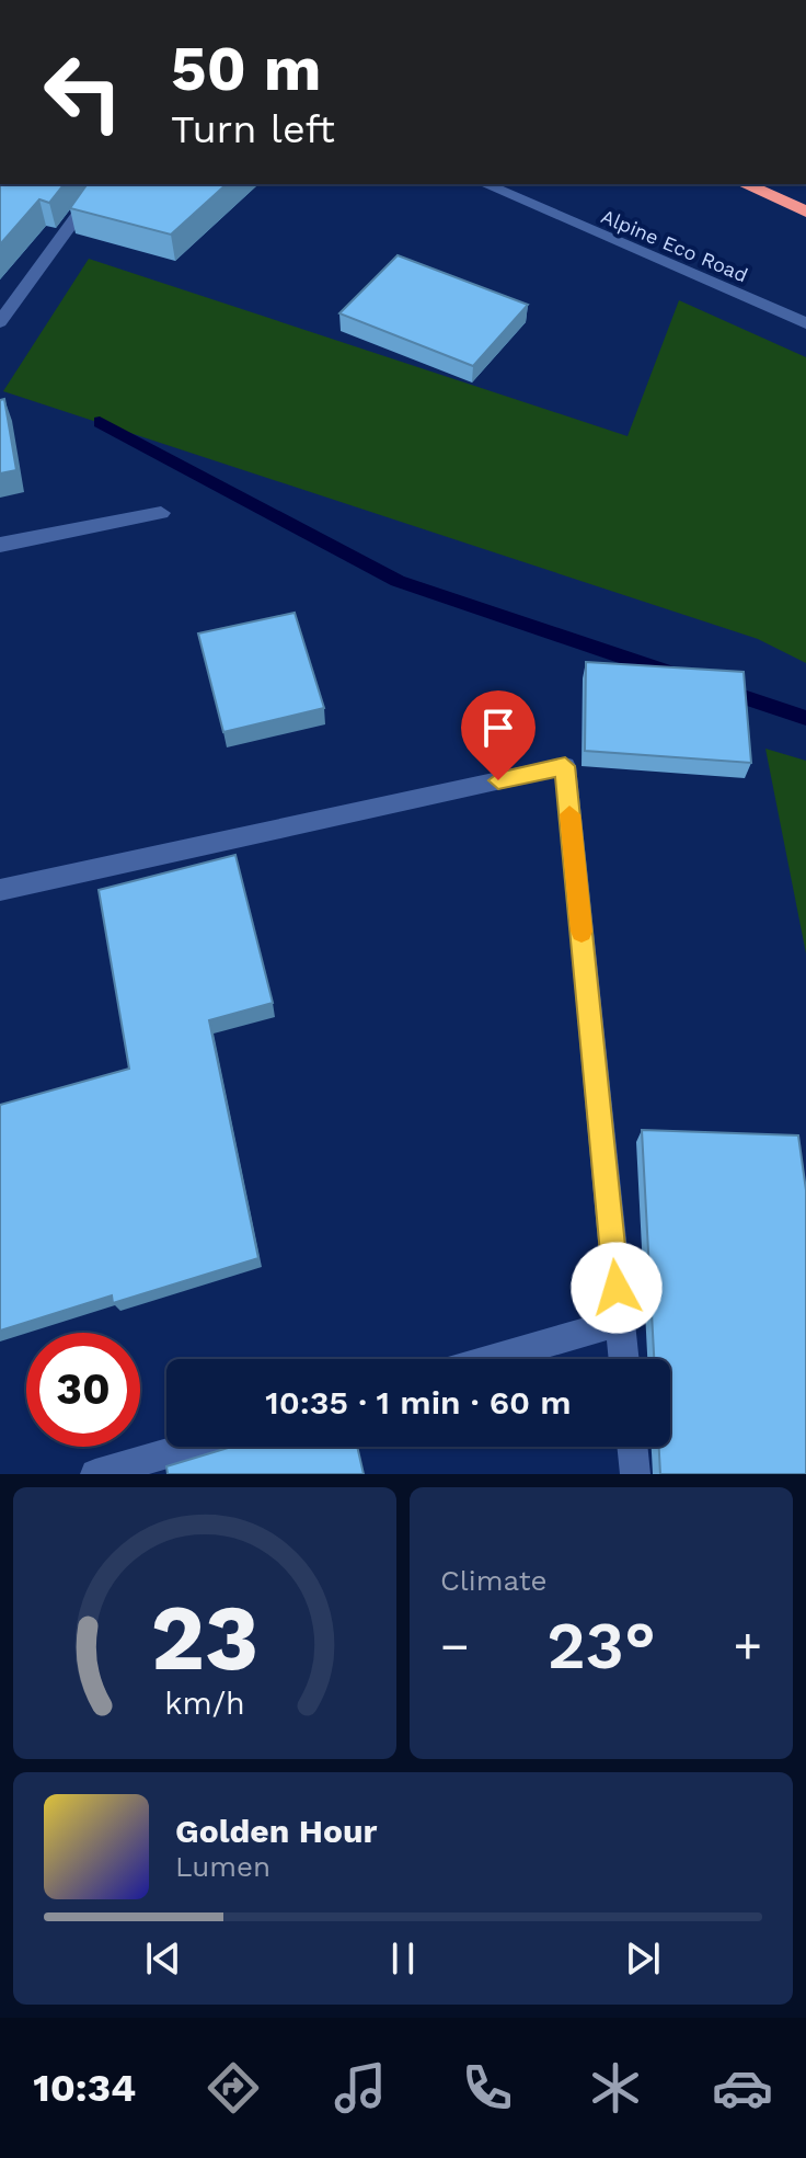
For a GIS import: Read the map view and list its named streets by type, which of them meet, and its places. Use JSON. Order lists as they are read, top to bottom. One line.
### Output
{"streets":{"street":["Alpine Eco Road"]},"page":{"turn":["50 m","Turn left"],"limit":"30","trip":"10:35 · 1 min · 60 m","tile":"Climate","heat":["−","23°","+"],"song":["Golden Hour","Lumen"],"tabs":"10:34","gauge":["23","km/h"]}}
